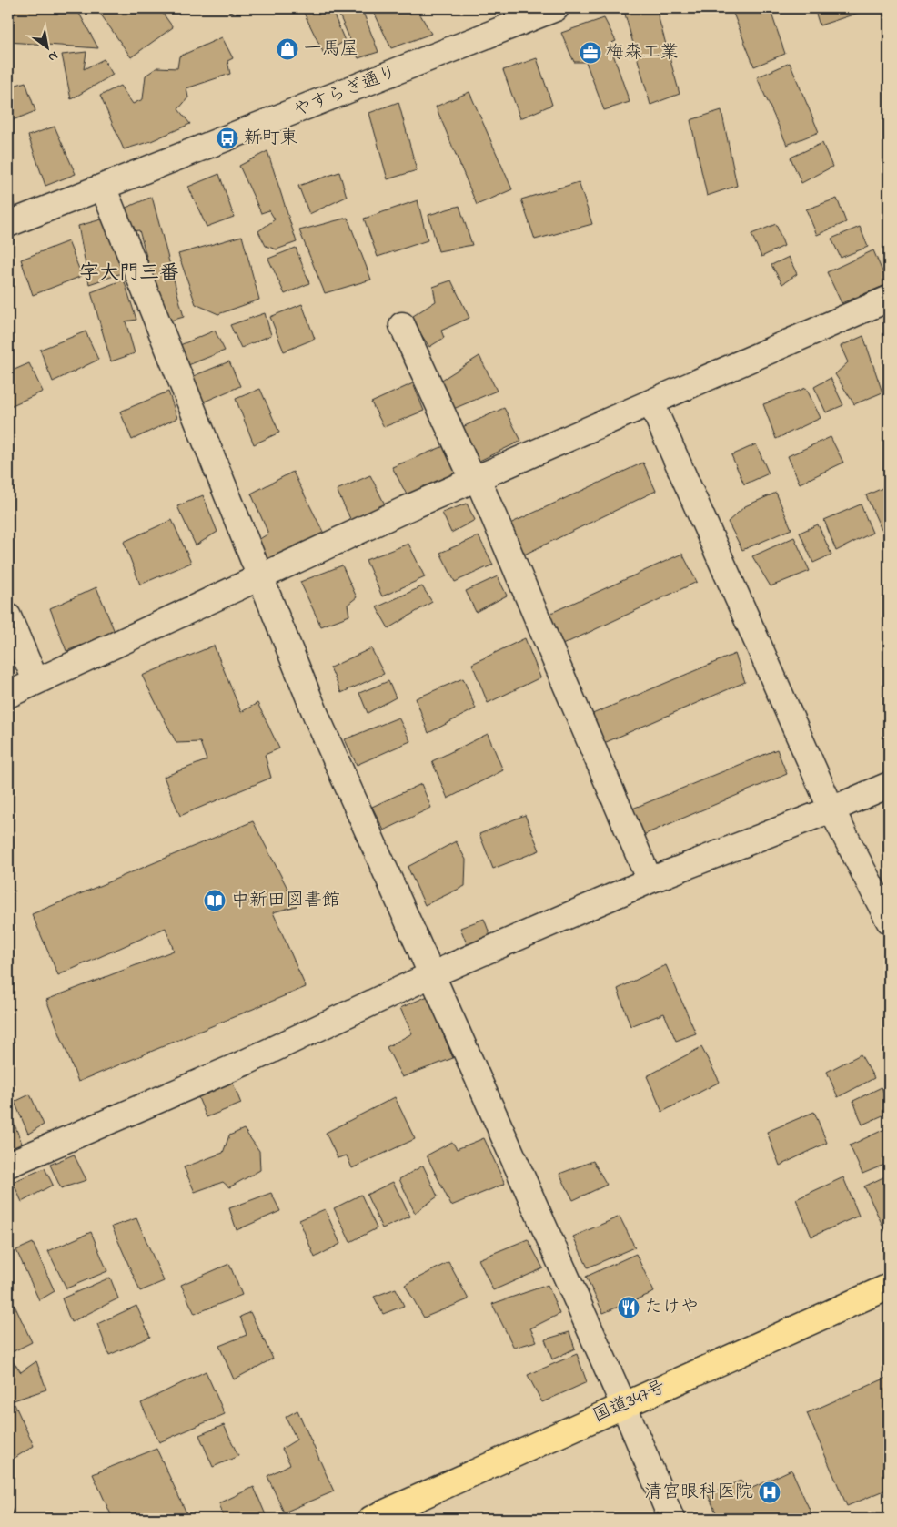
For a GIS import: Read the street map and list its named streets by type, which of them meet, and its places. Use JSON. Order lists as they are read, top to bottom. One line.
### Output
{"streets":{"highway":["国道347号"],"street":["やすらぎ通り"]},"districts":["字大門三番"],"places":{"shop":["一馬屋"],"office":["梅森工業"],"bus stop":["新町東"],"library":["中新田図書館"],"restaurant":["たけや"],"hospital":["清宮眼科医院"]},"north":"bottom right"}
